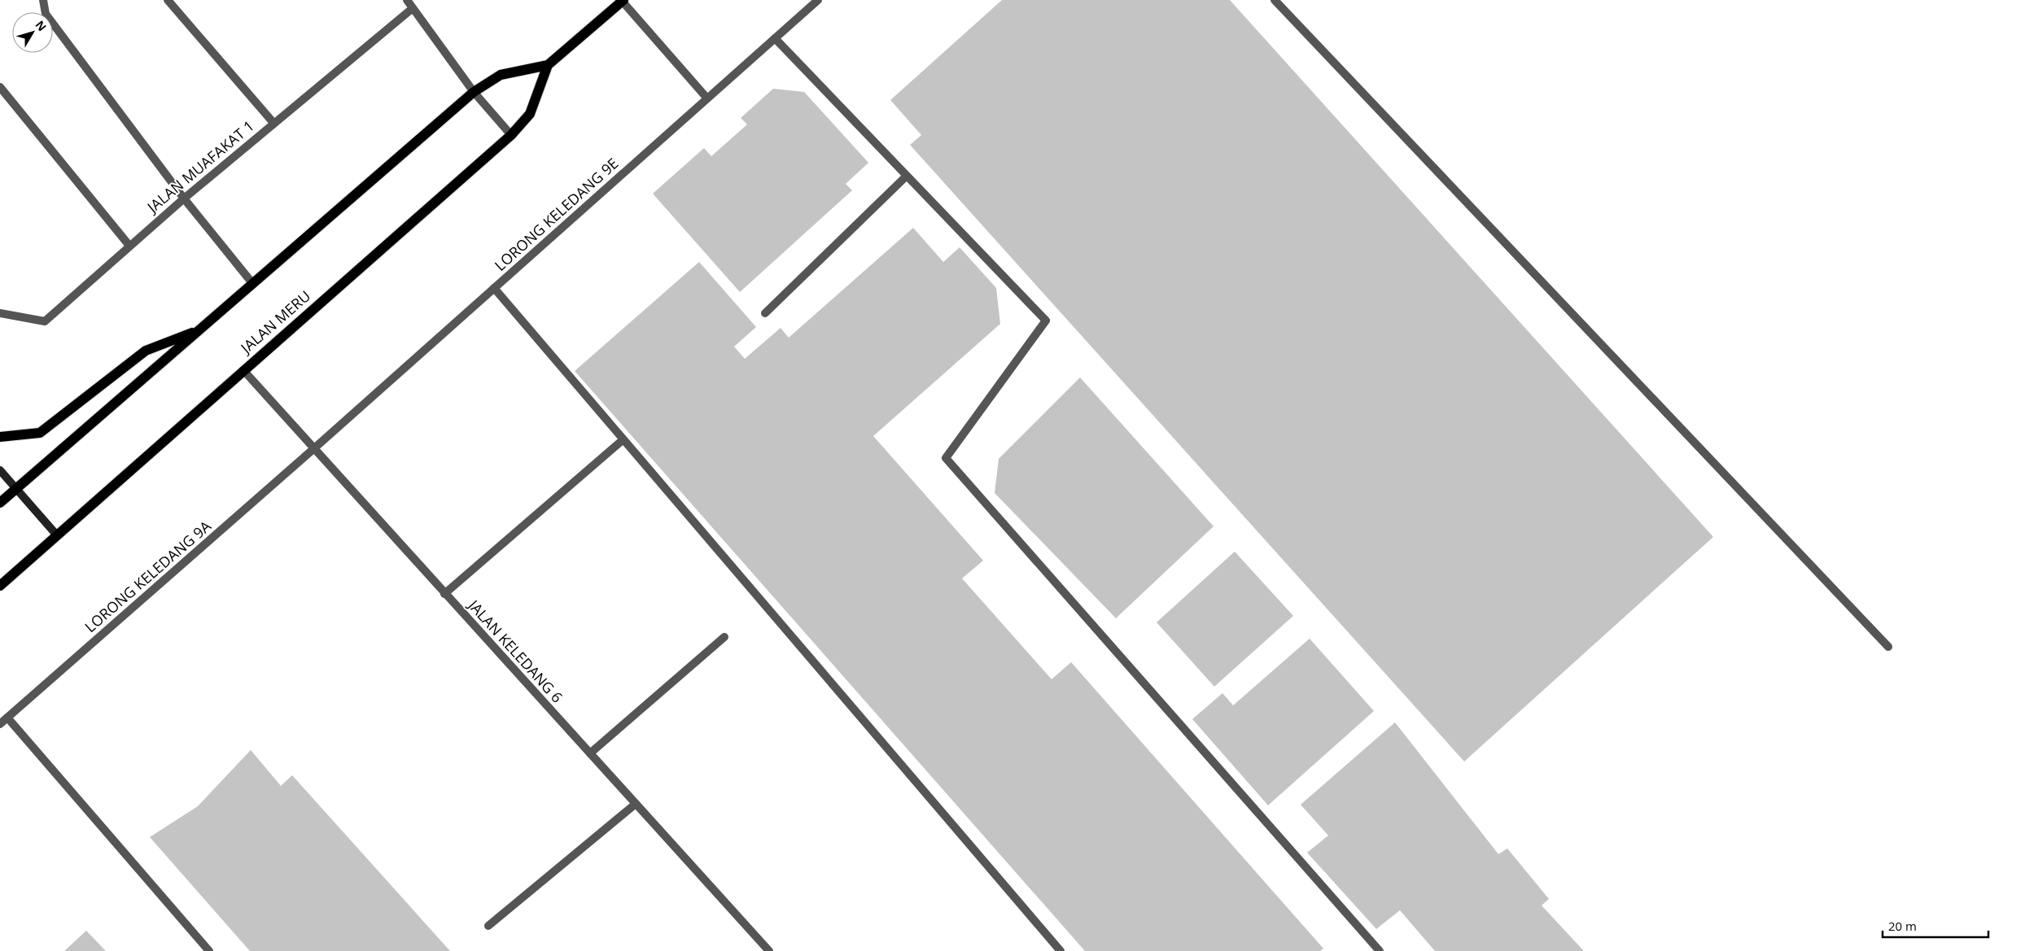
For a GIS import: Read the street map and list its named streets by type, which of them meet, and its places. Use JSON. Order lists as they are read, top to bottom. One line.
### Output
{"streets":{"main road":["JALAN MERU"],"street":["JALAN MUAFAKAT 1","LORONG KELEDANG 9E","LORONG KELEDANG 9A","JALAN KELEDANG 6"]},"crossings":[["LORONG KELEDANG 9E","LORONG KELEDANG 9A"],["LORONG KELEDANG 9E","JALAN KELEDANG 6"],["JALAN MERU","JALAN KELEDANG 6"],["LORONG KELEDANG 9A","JALAN KELEDANG 6"]],"scale_bar":"20 m","north":"top right"}
